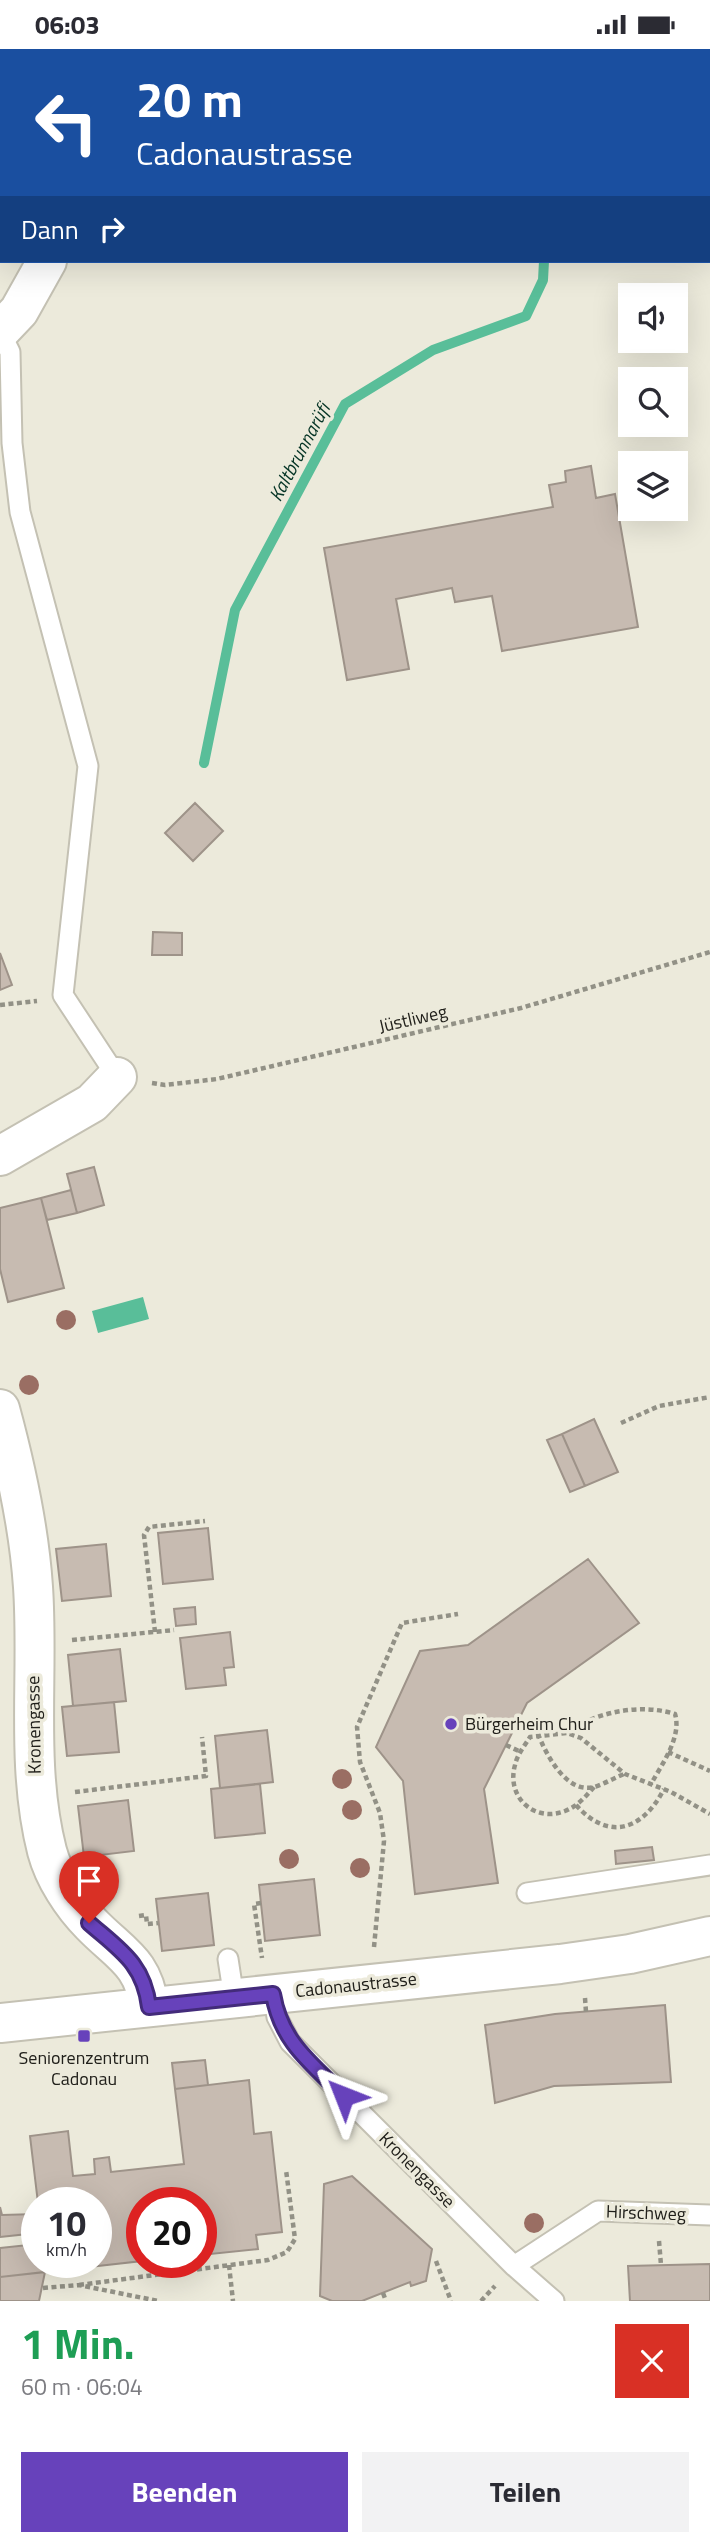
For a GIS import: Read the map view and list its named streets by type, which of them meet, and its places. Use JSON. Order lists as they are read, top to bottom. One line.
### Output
{"streets":{"street":["Kronengasse","Cadonaustrasse"],"lane":["Hirschweg"],"path":["Jüstliweg"]},"crossings":[["Kronengasse","Cadonaustrasse"],["Kronengasse","Hirschweg"]],"water":["Kaltbrunnarüfi"],"places":{"other":["Bürgerheim Chur"],"transit":["Seniorenzentrum Cadonau"]},"page":{"status":"06:03","turn":["20 m","Cadonaustrasse"],"then":"Dann","speed":"10 km/h","limit":"20","heading":["1 Min.","60 m · 06:04"],"buttons":["Beenden","Teilen"]}}
